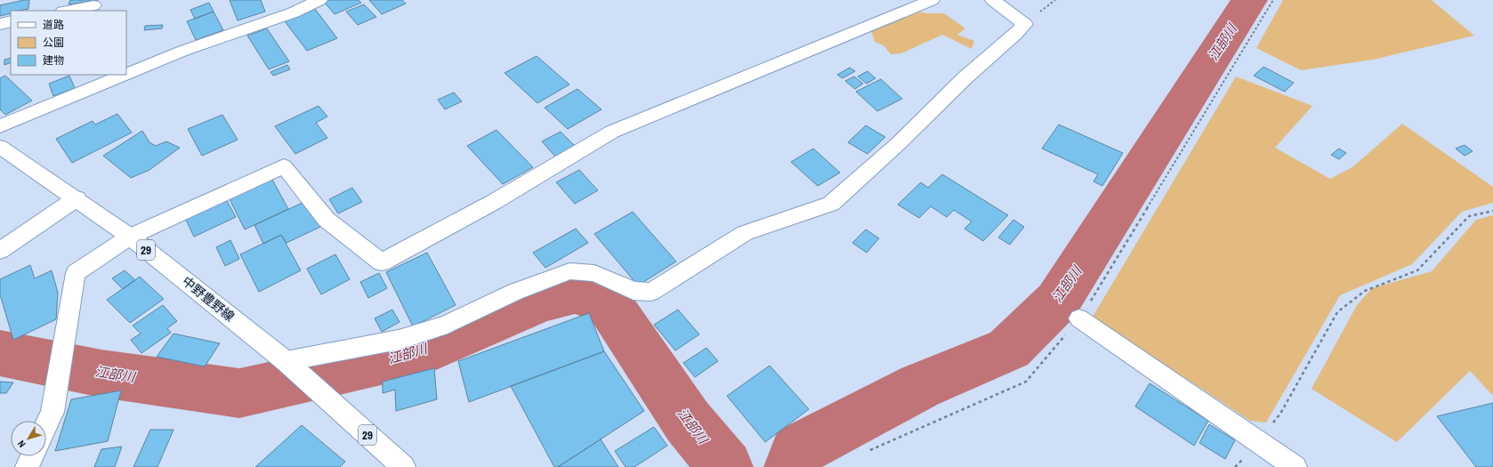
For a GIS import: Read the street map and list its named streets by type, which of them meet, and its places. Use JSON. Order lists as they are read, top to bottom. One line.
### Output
{"streets":{"street":["29","中野豊野線"]},"water":["江部川"],"legend":["道路","公園","建物"],"north":"bottom left"}
